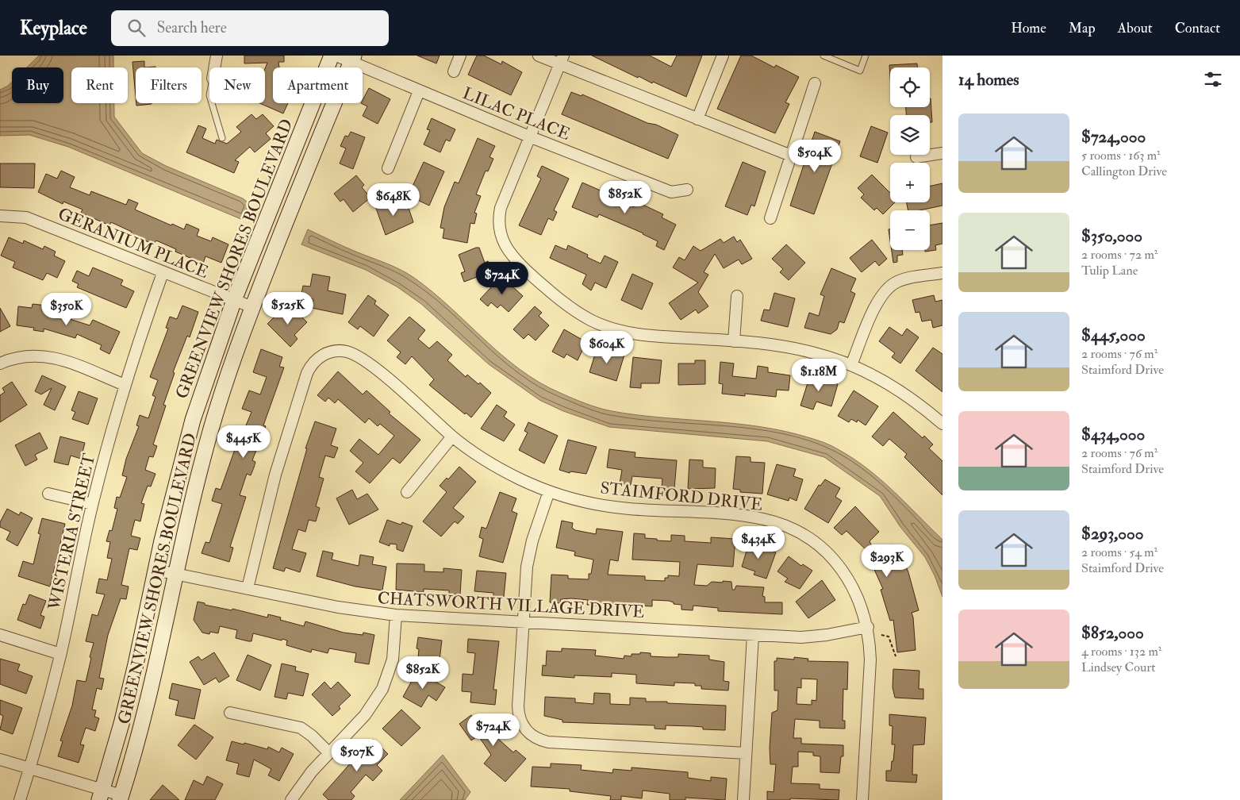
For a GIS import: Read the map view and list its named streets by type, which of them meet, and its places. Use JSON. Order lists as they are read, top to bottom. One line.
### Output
{"streets":{"street":["LILAC PLACE","GERANIUM PLACE","GREENVIEW SHORES BOULEVARD","STAIMFORD DRIVE","WISTERIA STREET","CHATSWORTH VILLAGE DRIVE"]},"crossings":[["LILAC PLACE","GREENVIEW SHORES BOULEVARD"],["GERANIUM PLACE","GREENVIEW SHORES BOULEVARD"],["GERANIUM PLACE","WISTERIA STREET"],["GREENVIEW SHORES BOULEVARD","CHATSWORTH VILLAGE DRIVE"],["STAIMFORD DRIVE","CHATSWORTH VILLAGE DRIVE"]],"page":{"header":"Keyplace","search":"Search here","nav":["Home","Map","About","Contact"],"heading":"14 homes","map_buttons":["+","−"],"chip":["Buy","Rent","Filters","New","Apartment"],"list":[{"name":"$724,000","note":"5 rooms · 163 m² · Callington Drive"},{"name":"$350,000","note":"2 rooms · 72 m² · Tulip Lane"},{"name":"$445,000","note":"2 rooms · 76 m² · Staimford Drive"},{"name":"$434,000","note":"2 rooms · 76 m² · Staimford Drive"},{"name":"$293,000","note":"2 rooms · 54 m² · Staimford Drive"},{"name":"$852,000","note":"4 rooms · 132 m² · Lindsey Court"}],"price":["$504K","$852K","$648K","$724K","$525K","$350K","$604K","$1.18M","$445K","$434K","$293K","$852K","$724K","$507K"]}}
